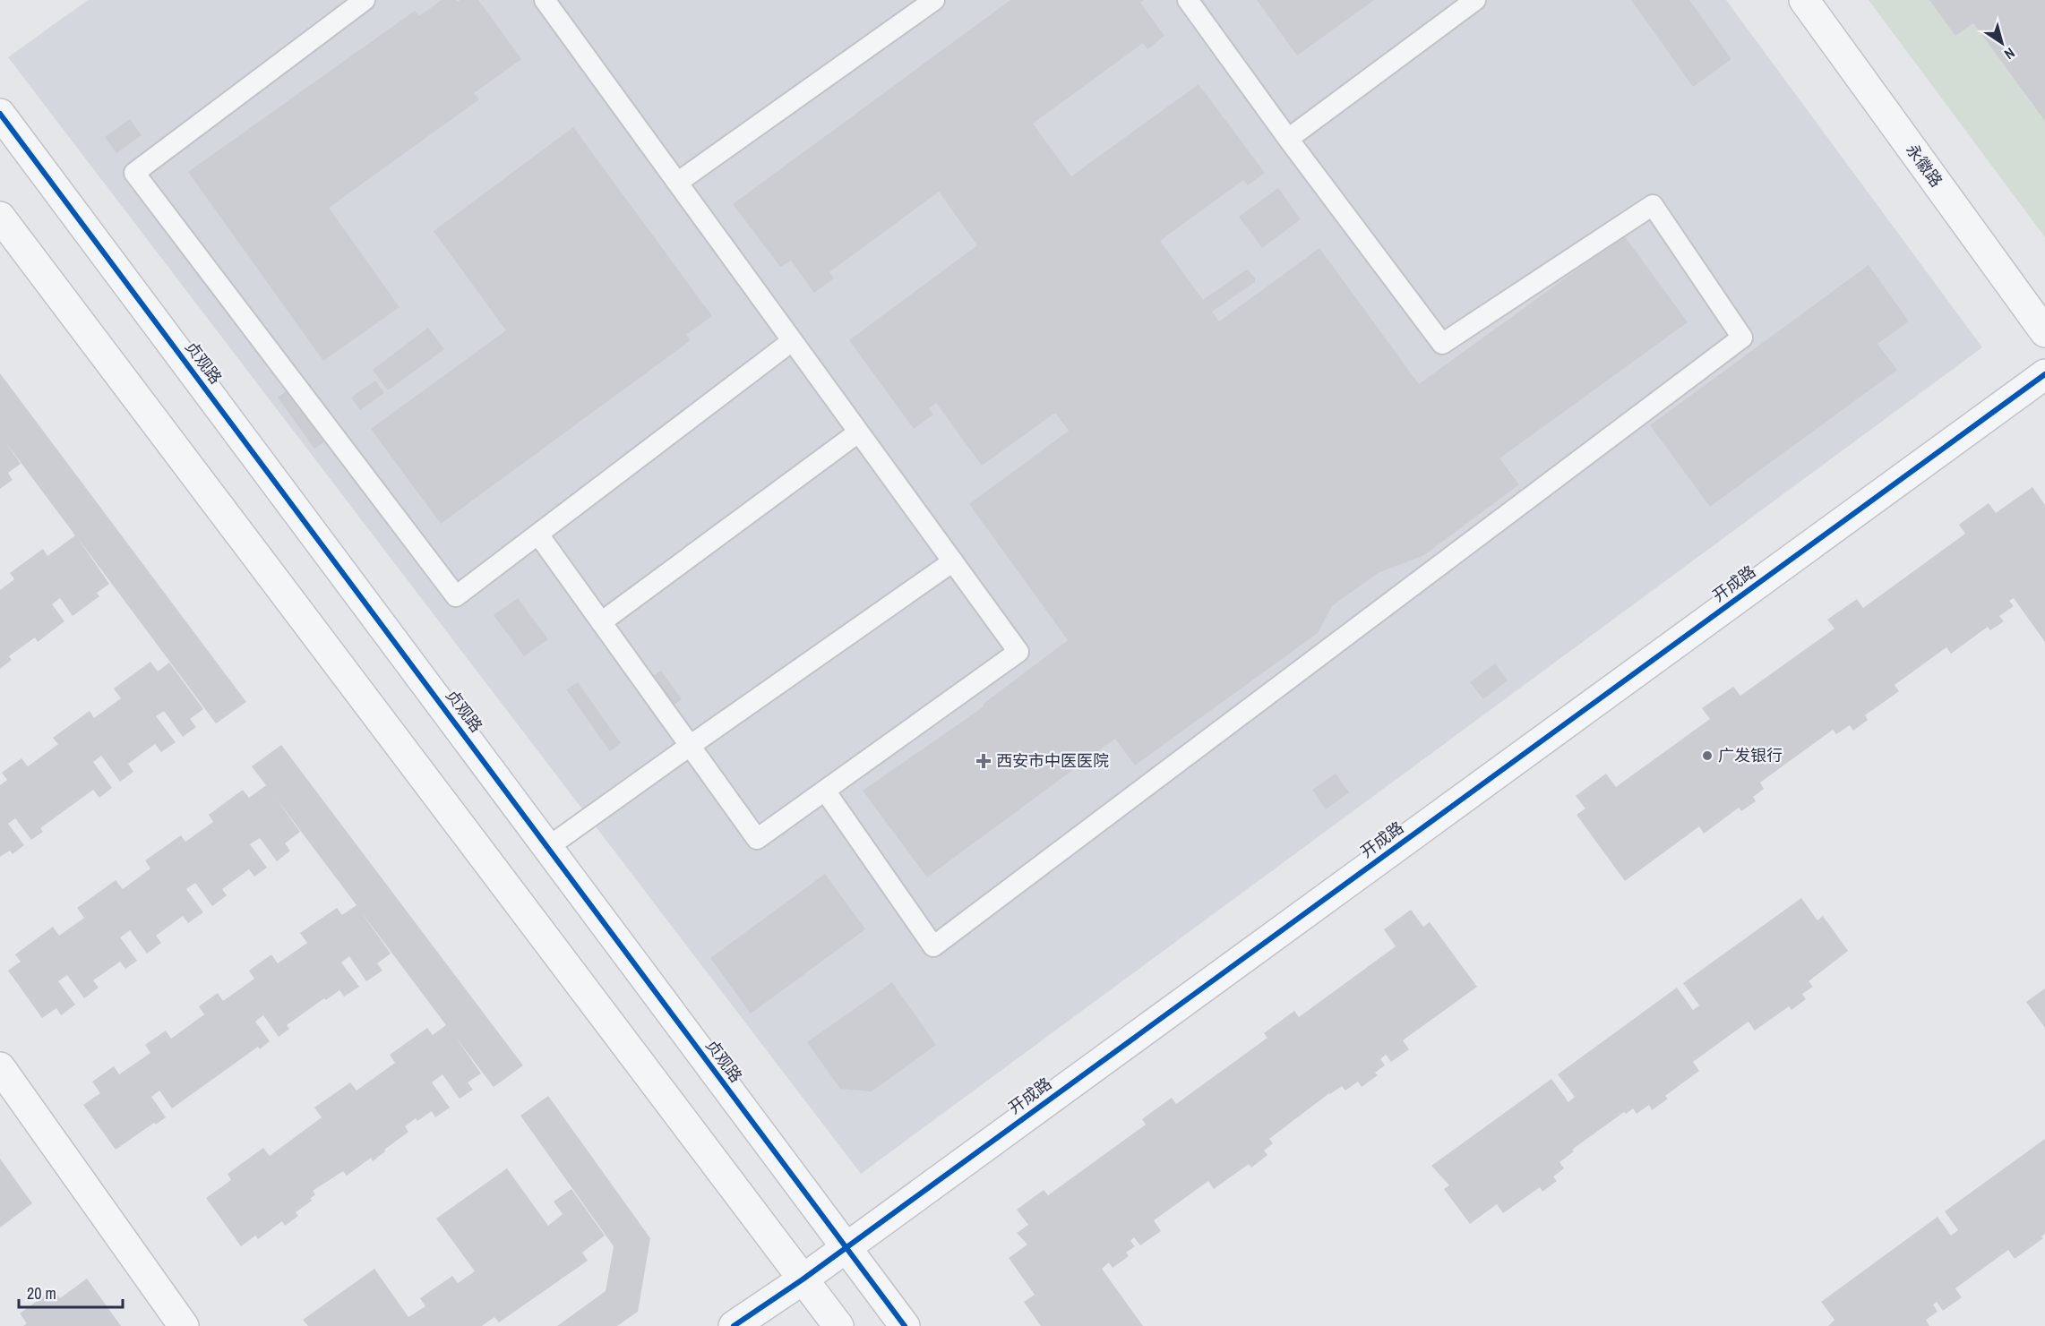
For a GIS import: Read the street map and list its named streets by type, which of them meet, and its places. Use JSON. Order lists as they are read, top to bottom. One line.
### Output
{"streets":{"street":["永徽路","贞观路","开成路"]},"crossings":[["贞观路","开成路"]],"places":{"other":["广发银行"],"health":["西安市中医医院"]},"scale_bar":"20 m","north":"bottom right"}
